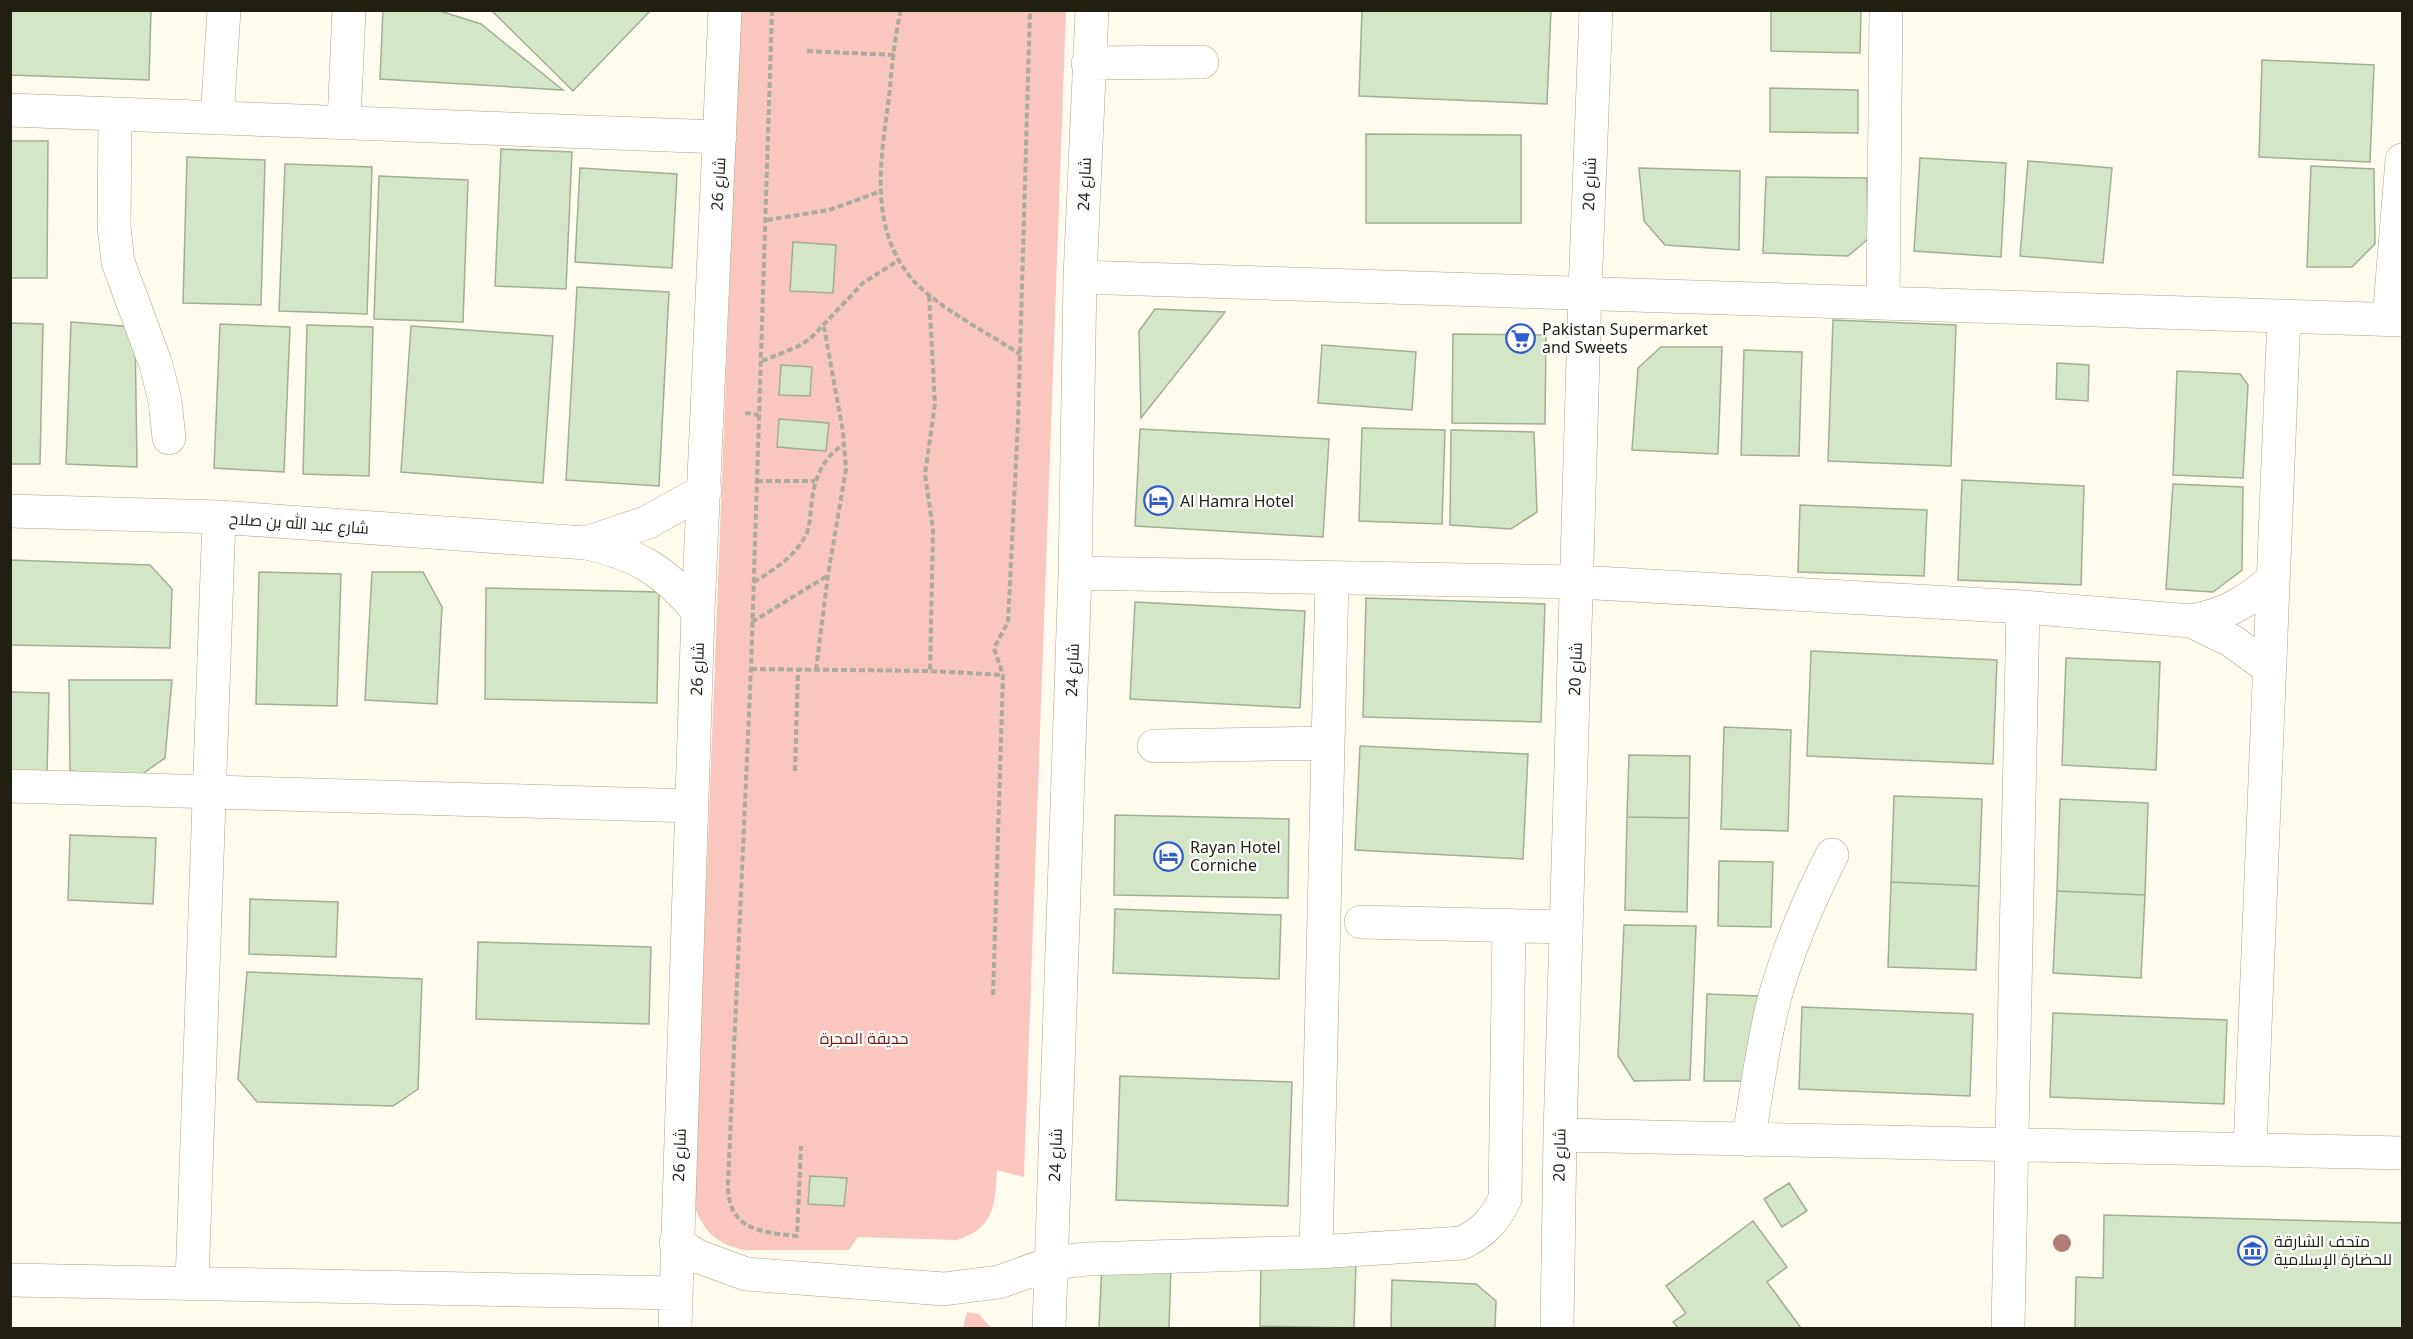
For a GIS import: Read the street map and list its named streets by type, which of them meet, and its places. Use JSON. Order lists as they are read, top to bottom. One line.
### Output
{"streets":{"street":["شارع 26","شارع 24","شارع 20","شارع عبد الله بن صلاح"]},"crossings":[["شارع 26","شارع عبد الله بن صلاح"]],"parks":["حديقة المجرة"],"places":{"supermarket":["Pakistan Supermarket and Sweets"],"hotel":["Al Hamra Hotel","Rayan Hotel Corniche"],"museum":["متحف الشارقة للحضارة الإسلامية"]}}
